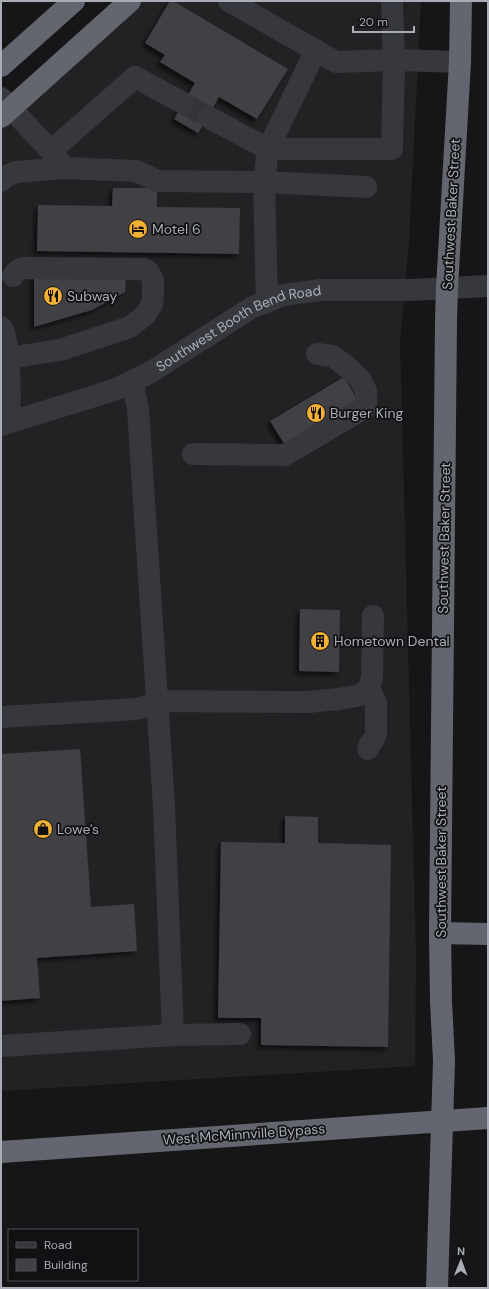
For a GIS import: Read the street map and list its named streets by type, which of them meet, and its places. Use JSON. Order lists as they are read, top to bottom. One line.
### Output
{"streets":{"highway":["Southwest Baker Street","West McMinnville Bypass"],"street":["Southwest Booth Bend Road"]},"crossings":[["Southwest Baker Street","Southwest Booth Bend Road"]],"places":{"hotel":["Motel 6"],"restaurant":["Subway","Burger King"],"building":["Hometown Dental"],"shop":["Lowe's"]},"legend":["Road","Building"],"scale_bar":"20 m","north":"top"}
